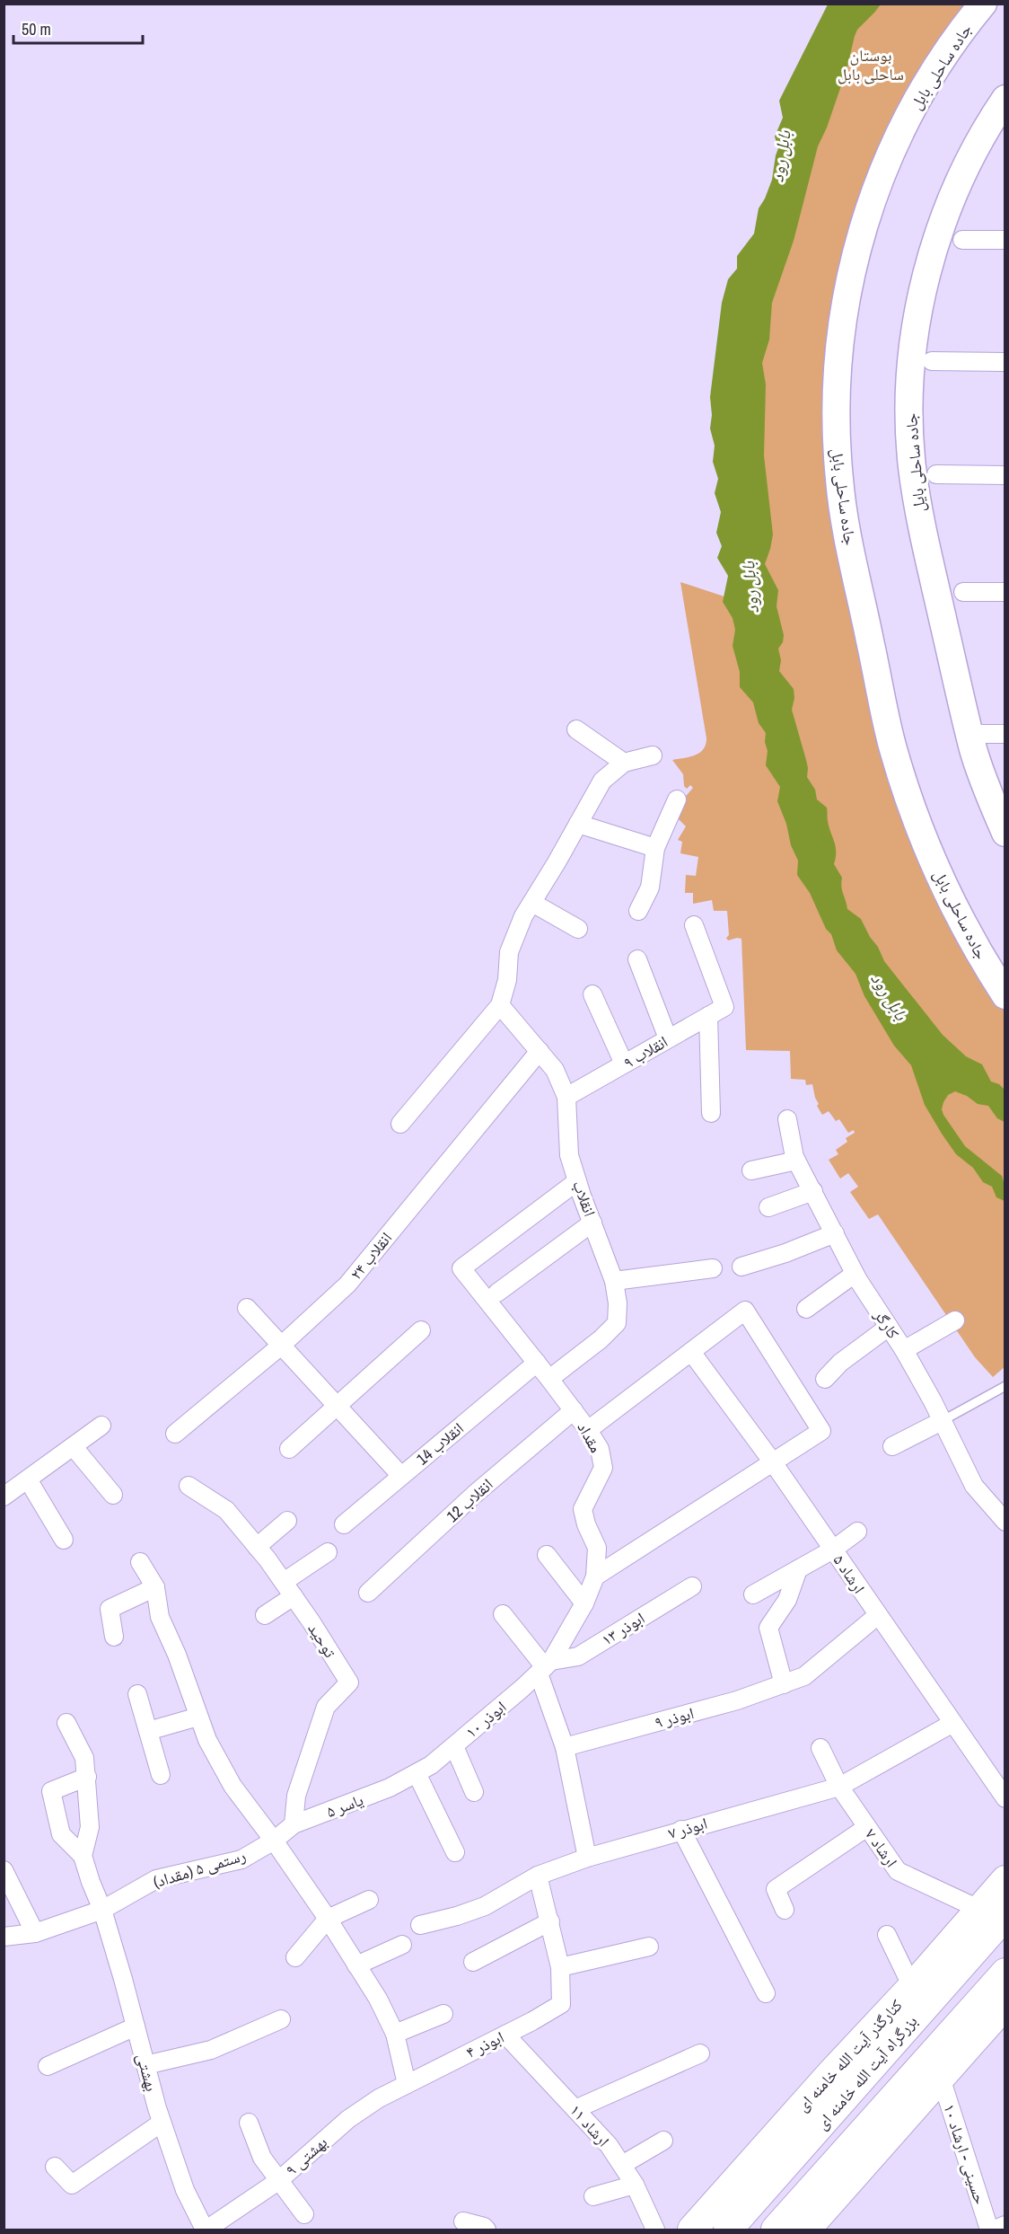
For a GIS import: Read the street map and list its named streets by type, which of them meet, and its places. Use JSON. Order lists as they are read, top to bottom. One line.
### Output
{"streets":{"highway":["کنارگذر آیت الله خامنه ای","بزرگراه آیت الله خامنه ای"],"main road":["جاده ساحلی بابل","جاده ساحلی بایل"],"street":["انقلاب ۹","انقلاب","انقلاب ۲۴","کارگر","مقداد","انقلاب 14","انقلاب 12","ارشاد ۵","ابوذر ۱۳","توحید","ابوذر ۹","ابوذر ۱۰","یاسر ۵","ابوذر ۷","ارشاد ۷","رستمی ۵ (مقداد)","ابوذر ۴","بهشتی","ارشاد ۱۱","حسینی - ارشاد ۱۰","بهشتی ۹"]},"crossings":[["انقلاب ۹","انقلاب"],["انقلاب","انقلاب ۲۴"],["انقلاب","مقداد"],["مقداد","انقلاب 14"],["مقداد","انقلاب 12"],["مقداد","ابوذر ۱۳"],["مقداد","ابوذر ۱۰"],["ارشاد ۵","ابوذر ۹"],["ارشاد ۵","ابوذر ۷"],["ابوذر ۱۳","ابوذر ۱۰"],["توحید","یاسر ۵"],["ابوذر ۱۰","یاسر ۵"],["یاسر ۵","رستمی ۵ (مقداد)"],["ابوذر ۷","ارشاد ۷"],["ارشاد ۷","کنارگذر آیت الله خامنه ای"],["ارشاد ۷","بزرگراه آیت الله خامنه ای"],["رستمی ۵ (مقداد)","بهشتی"],["ابوذر ۴","ارشاد ۱۱"],["ابوذر ۴","بهشتی ۹"],["کنارگذر آیت الله خامنه ای","بزرگراه آیت الله خامنه ای"],["بهشتی","بهشتی ۹"]],"water":["بابل رود"],"parks":["بوستان ساحلی بابل"],"scale_bar":"50 m"}
